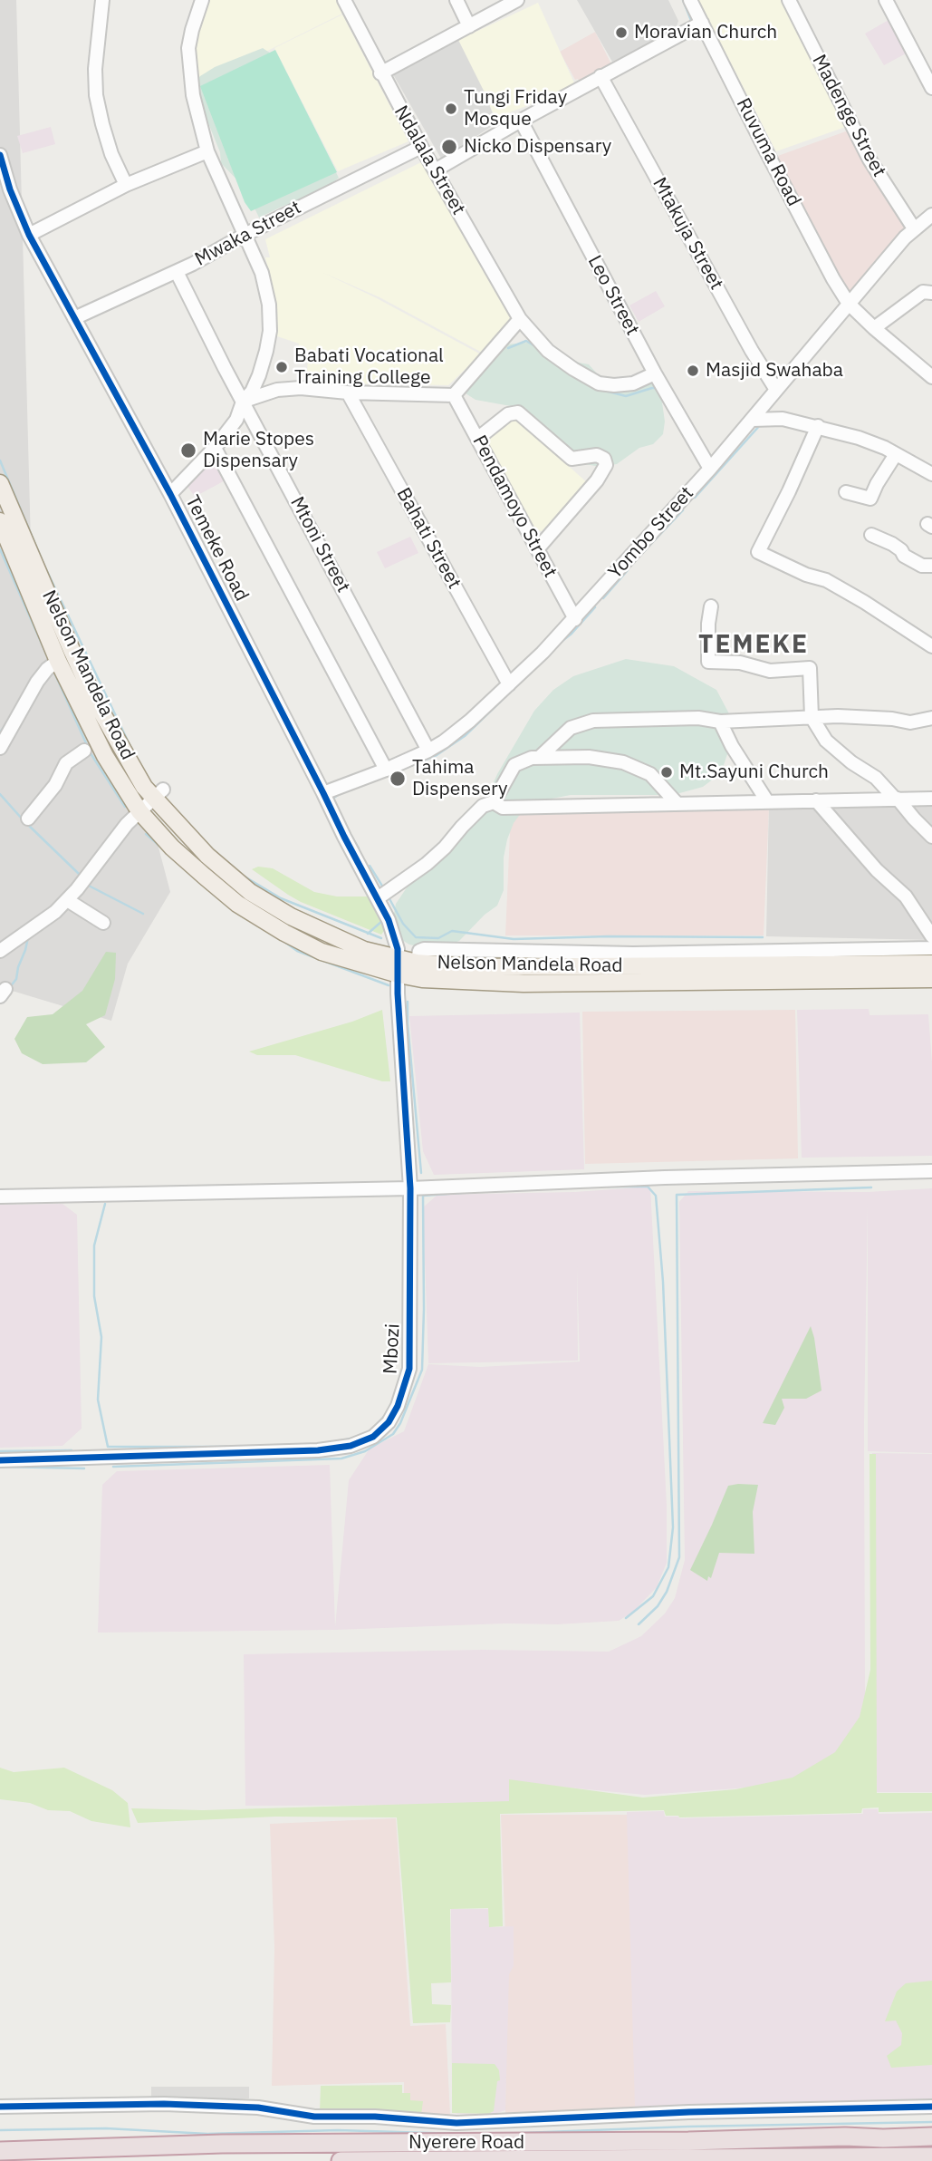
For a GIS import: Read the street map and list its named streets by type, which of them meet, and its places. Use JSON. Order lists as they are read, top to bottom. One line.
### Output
{"streets":{"highway":["Nyerere Road"],"main road":["Nelson Mandela Road"],"street":["Madenge Street","Ruvuma Road","Ndalala Street","Mwaka Street","Mtakuja Street","Leo Street","Pendamoyo Street","Yombo Street","Bahati Street","Mtoni Street","Temeke Road","Mbozi"]},"crossings":[["Madenge Street","Yombo Street"],["Ruvuma Road","Yombo Street"],["Ndalala Street","Mwaka Street"],["Ndalala Street","Leo Street"],["Mwaka Street","Mtoni Street"],["Mwaka Street","Temeke Road"],["Mtakuja Street","Yombo Street"],["Leo Street","Yombo Street"],["Pendamoyo Street","Yombo Street"],["Yombo Street","Bahati Street"],["Yombo Street","Mtoni Street"],["Yombo Street","Temeke Road"],["Temeke Road","Nelson Mandela Road"],["Temeke Road","Mbozi"],["Nelson Mandela Road","Mbozi"]],"districts":["TEMEKE"],"places":["Moravian Church","Tungi Friday Mosque","Nicko Dispensary","Babati Vocational Training College","Masjid Swahaba","Marie Stopes Dispensary","Mt.Sayuni Church","Tahima Dispensery"]}
